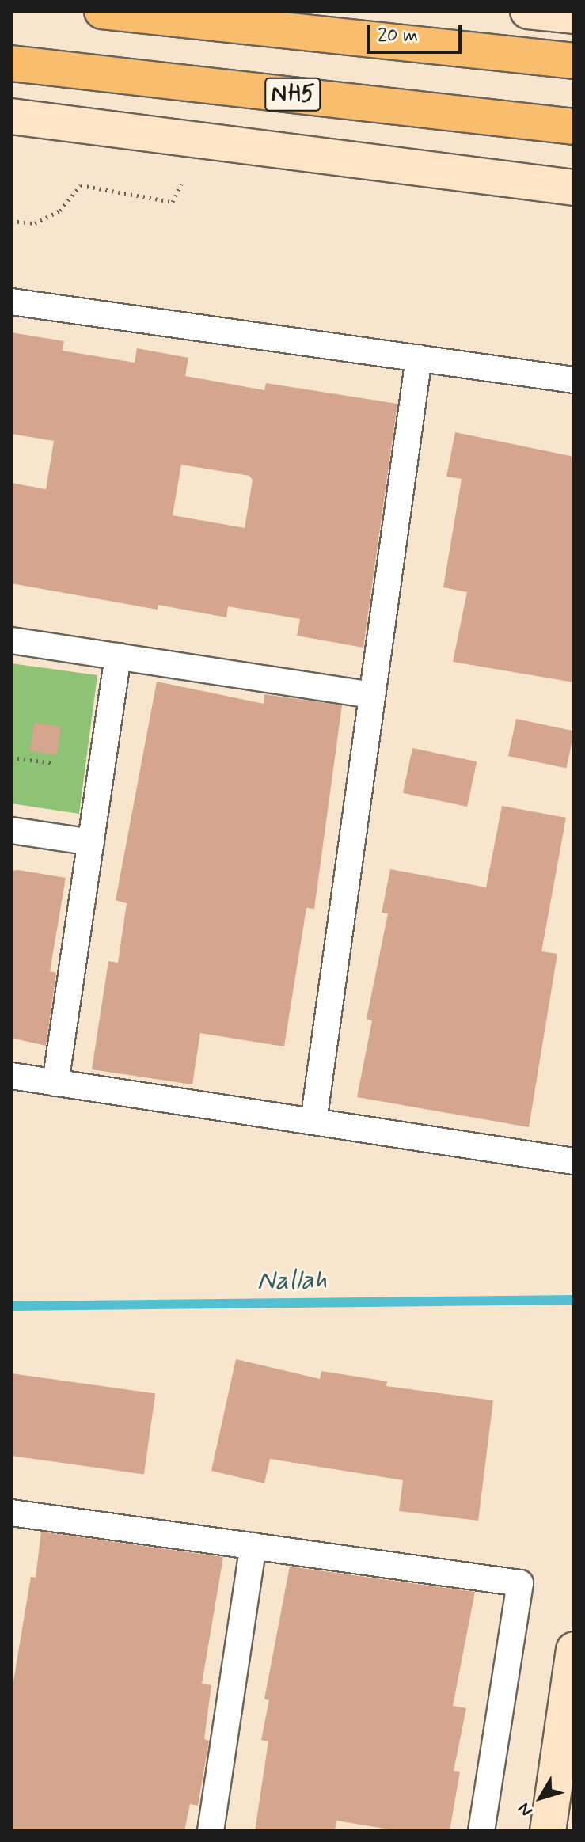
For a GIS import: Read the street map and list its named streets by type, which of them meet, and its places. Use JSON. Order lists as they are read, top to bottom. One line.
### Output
{"streets":{"highway":["NH5"]},"water":["Nallah"],"scale_bar":"20 m","north":"bottom left"}
